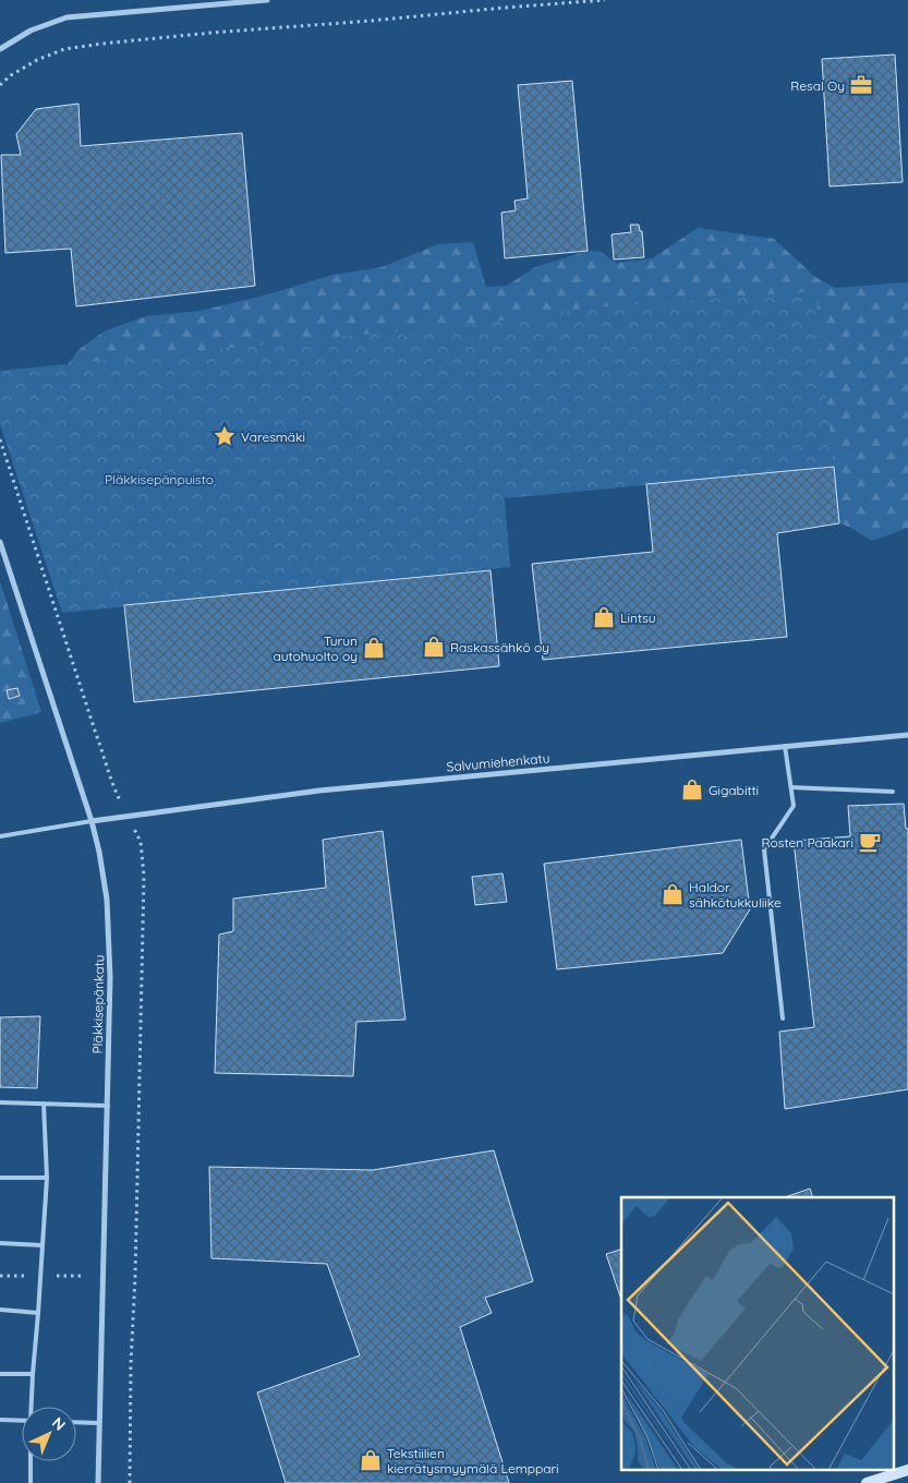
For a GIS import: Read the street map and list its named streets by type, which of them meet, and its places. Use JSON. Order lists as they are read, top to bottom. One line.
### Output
{"streets":{"street":["Salvumiehenkatu","Pläkkisepänkatu"]},"crossings":[["Salvumiehenkatu","Pläkkisepänkatu"]],"parks":["Pläkkisepänpuisto"],"places":{"office":["Resal Oy"],"place":["Varesmäki"],"shop":["Lintsu","Raskassähkö oy","Turun autohuolto oy","Gigabitti","Haldor sähkötukkuliike","Tekstiilien kierrätysmyymälä Lemppari"],"cafe":["Rosten Paakari"]},"north":"top right"}
